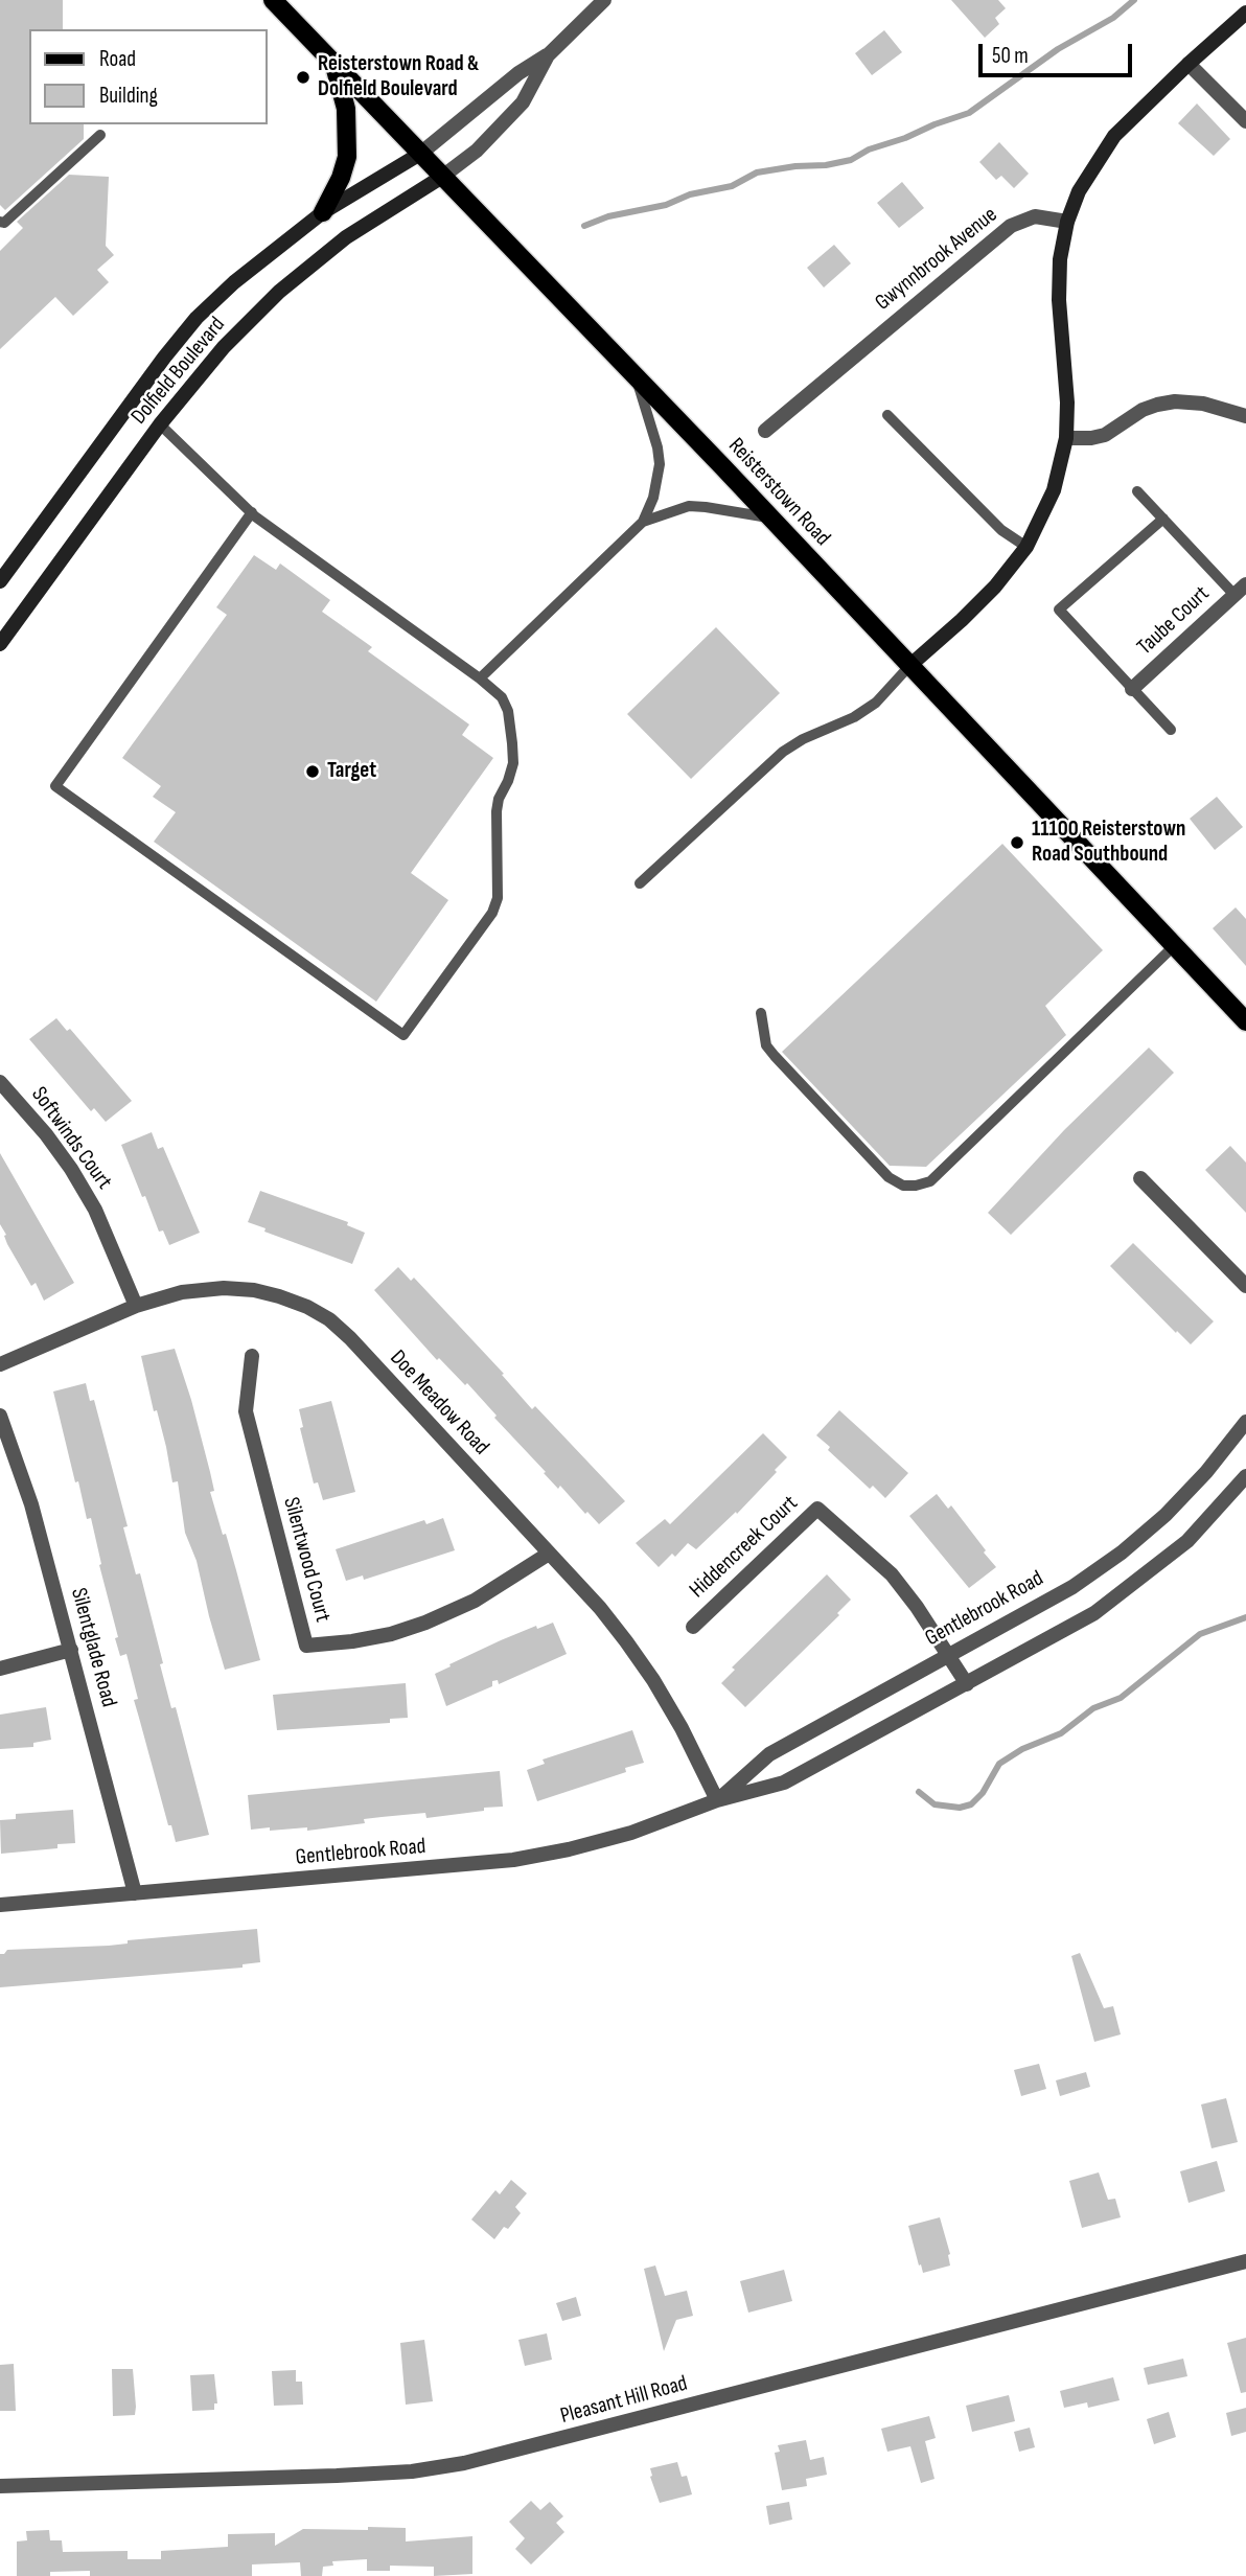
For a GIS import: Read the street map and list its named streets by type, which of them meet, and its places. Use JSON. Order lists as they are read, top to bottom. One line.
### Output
{"streets":{"main road":["Dolfield Boulevard","Reisterstown Road"],"street":["Gwynnbrook Avenue","Taube Court","Softwinds Court","Doe Meadow Road","Hiddencreek Court","Silentwood Court","Gentlebrook Road","Silentglade Road","Pleasant Hill Road"]},"crossings":[["Dolfield Boulevard","Reisterstown Road"],["Softwinds Court","Doe Meadow Road"],["Doe Meadow Road","Silentwood Court"],["Doe Meadow Road","Gentlebrook Road"],["Hiddencreek Court","Gentlebrook Road"],["Gentlebrook Road","Silentglade Road"]],"places":["Reisterstown Road & Dolfield Boulevard","Target","11100 Reisterstown Road Southbound"],"legend":["Road","Building"],"scale_bar":"50 m"}
